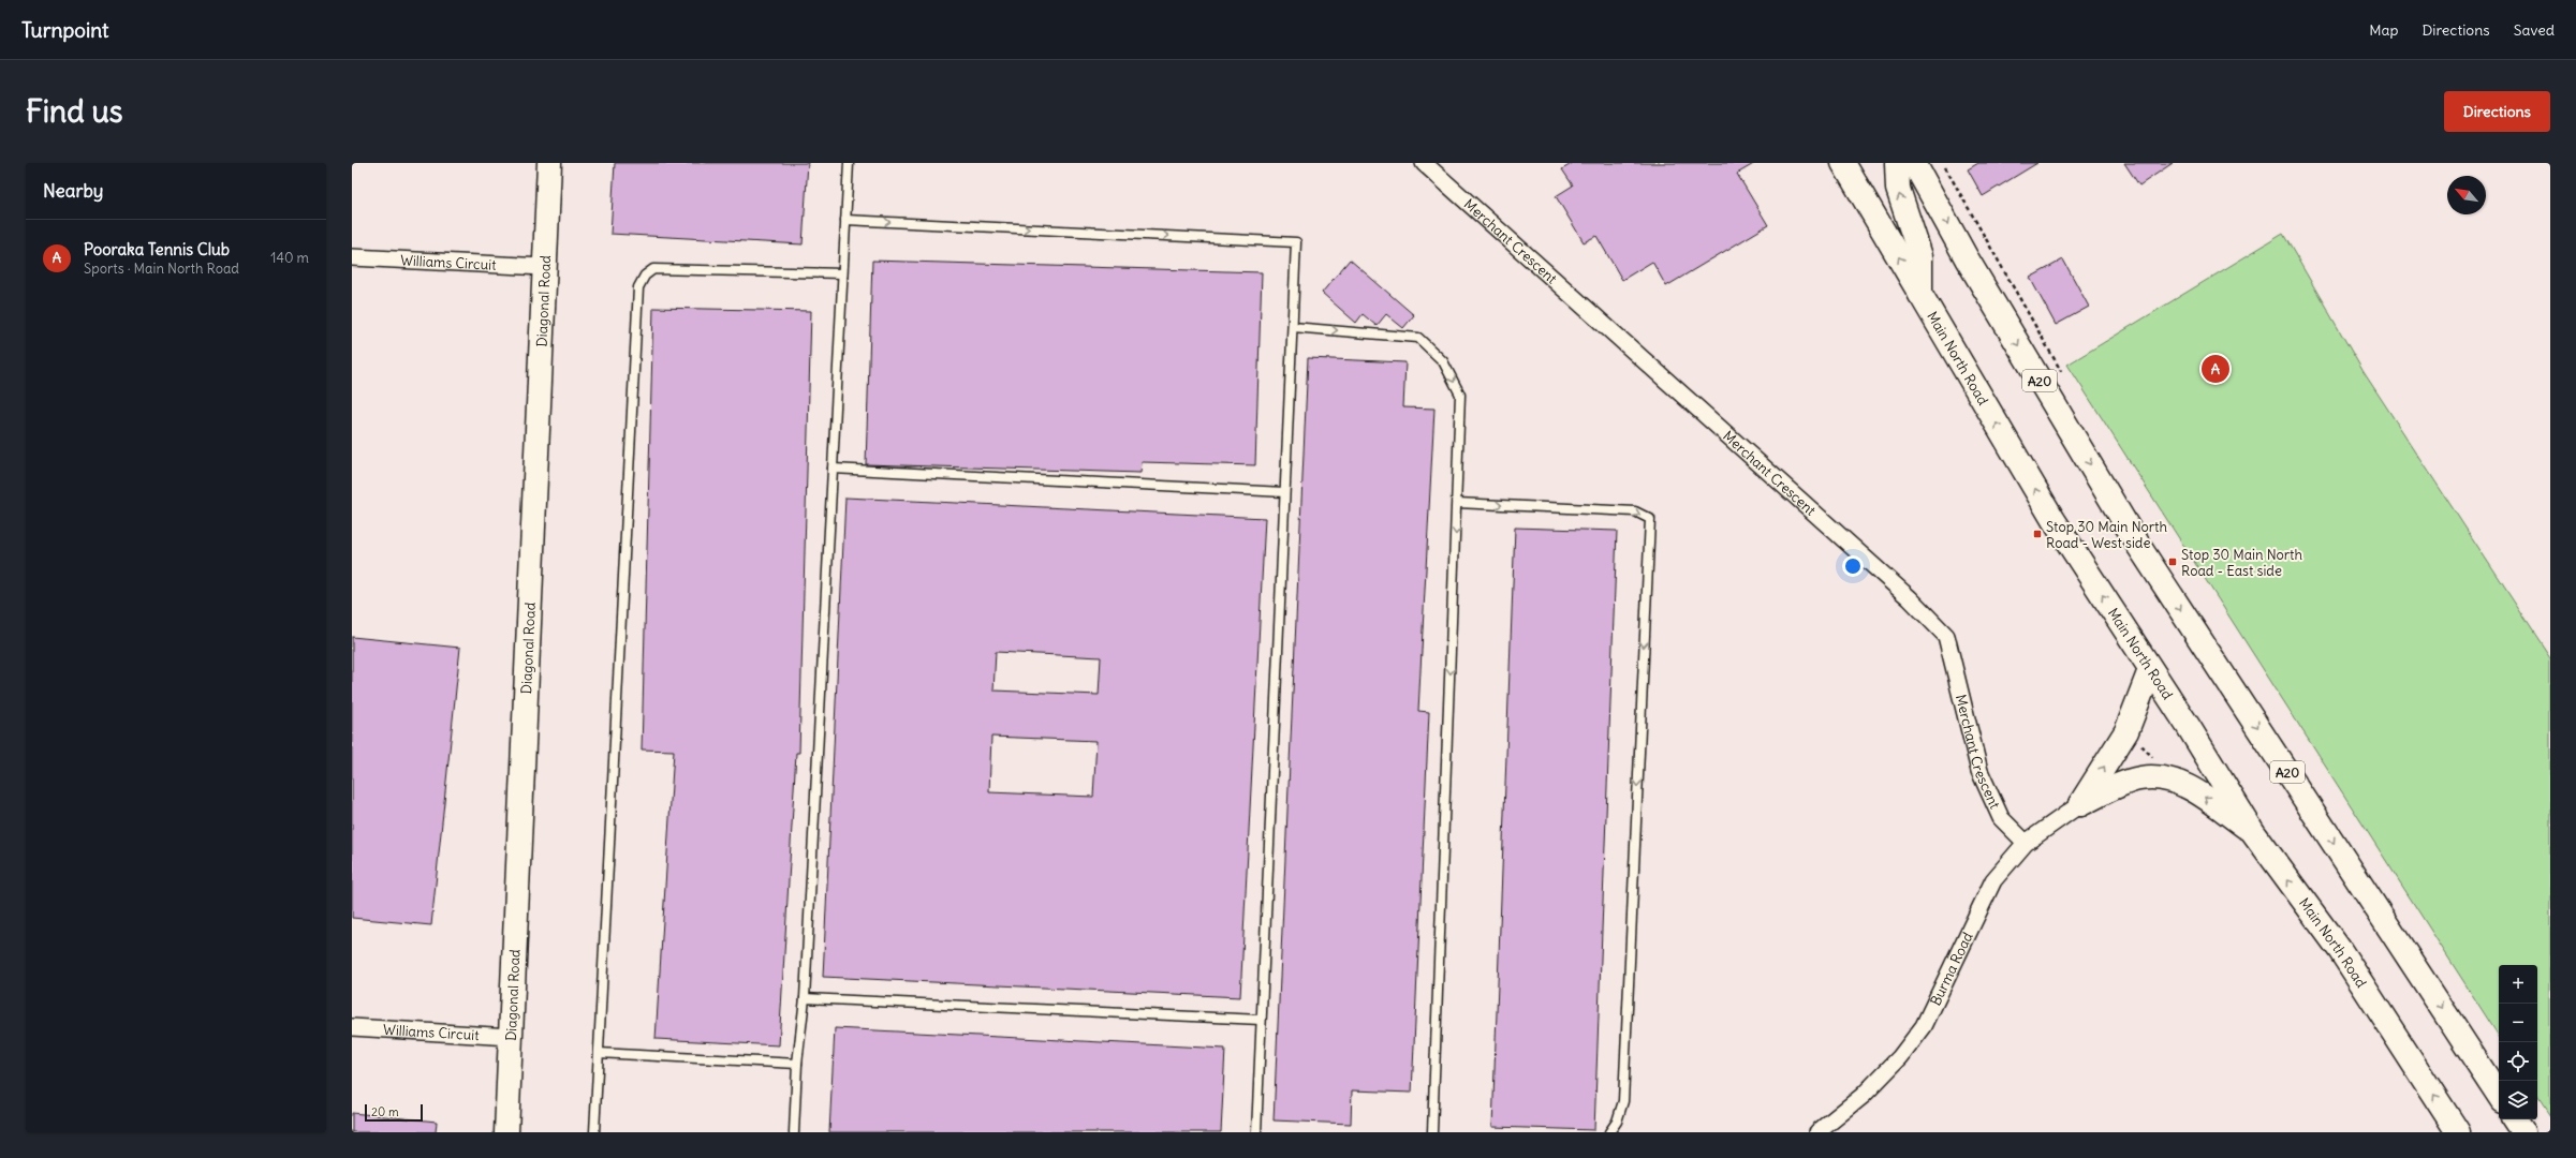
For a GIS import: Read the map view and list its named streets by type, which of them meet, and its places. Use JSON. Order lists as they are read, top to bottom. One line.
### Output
{"streets":{"main road":["Diagonal Road","Main North Road","A20"],"street":["Merchant Crescent","Williams Circuit","Burma Road"]},"crossings":[["Merchant Crescent","Burma Road"],["Williams Circuit","Diagonal Road"]],"places":{"transit":["Stop 30 Main North Road - West side","Stop 30 Main North Road - East side"]},"scale_bar":"20 m","north":"top left","page":{"header":"Turnpoint","nav":["Map","Directions","Saved"],"buttons":"Directions","title":"Find us","heading":"Nearby","list":[{"mark":"A","name":"Pooraka Tennis Club","note":"Sports · Main North Road","value":"140 m"}],"pins":"A","map_buttons":["+","−"],"scale":"20 m"}}
